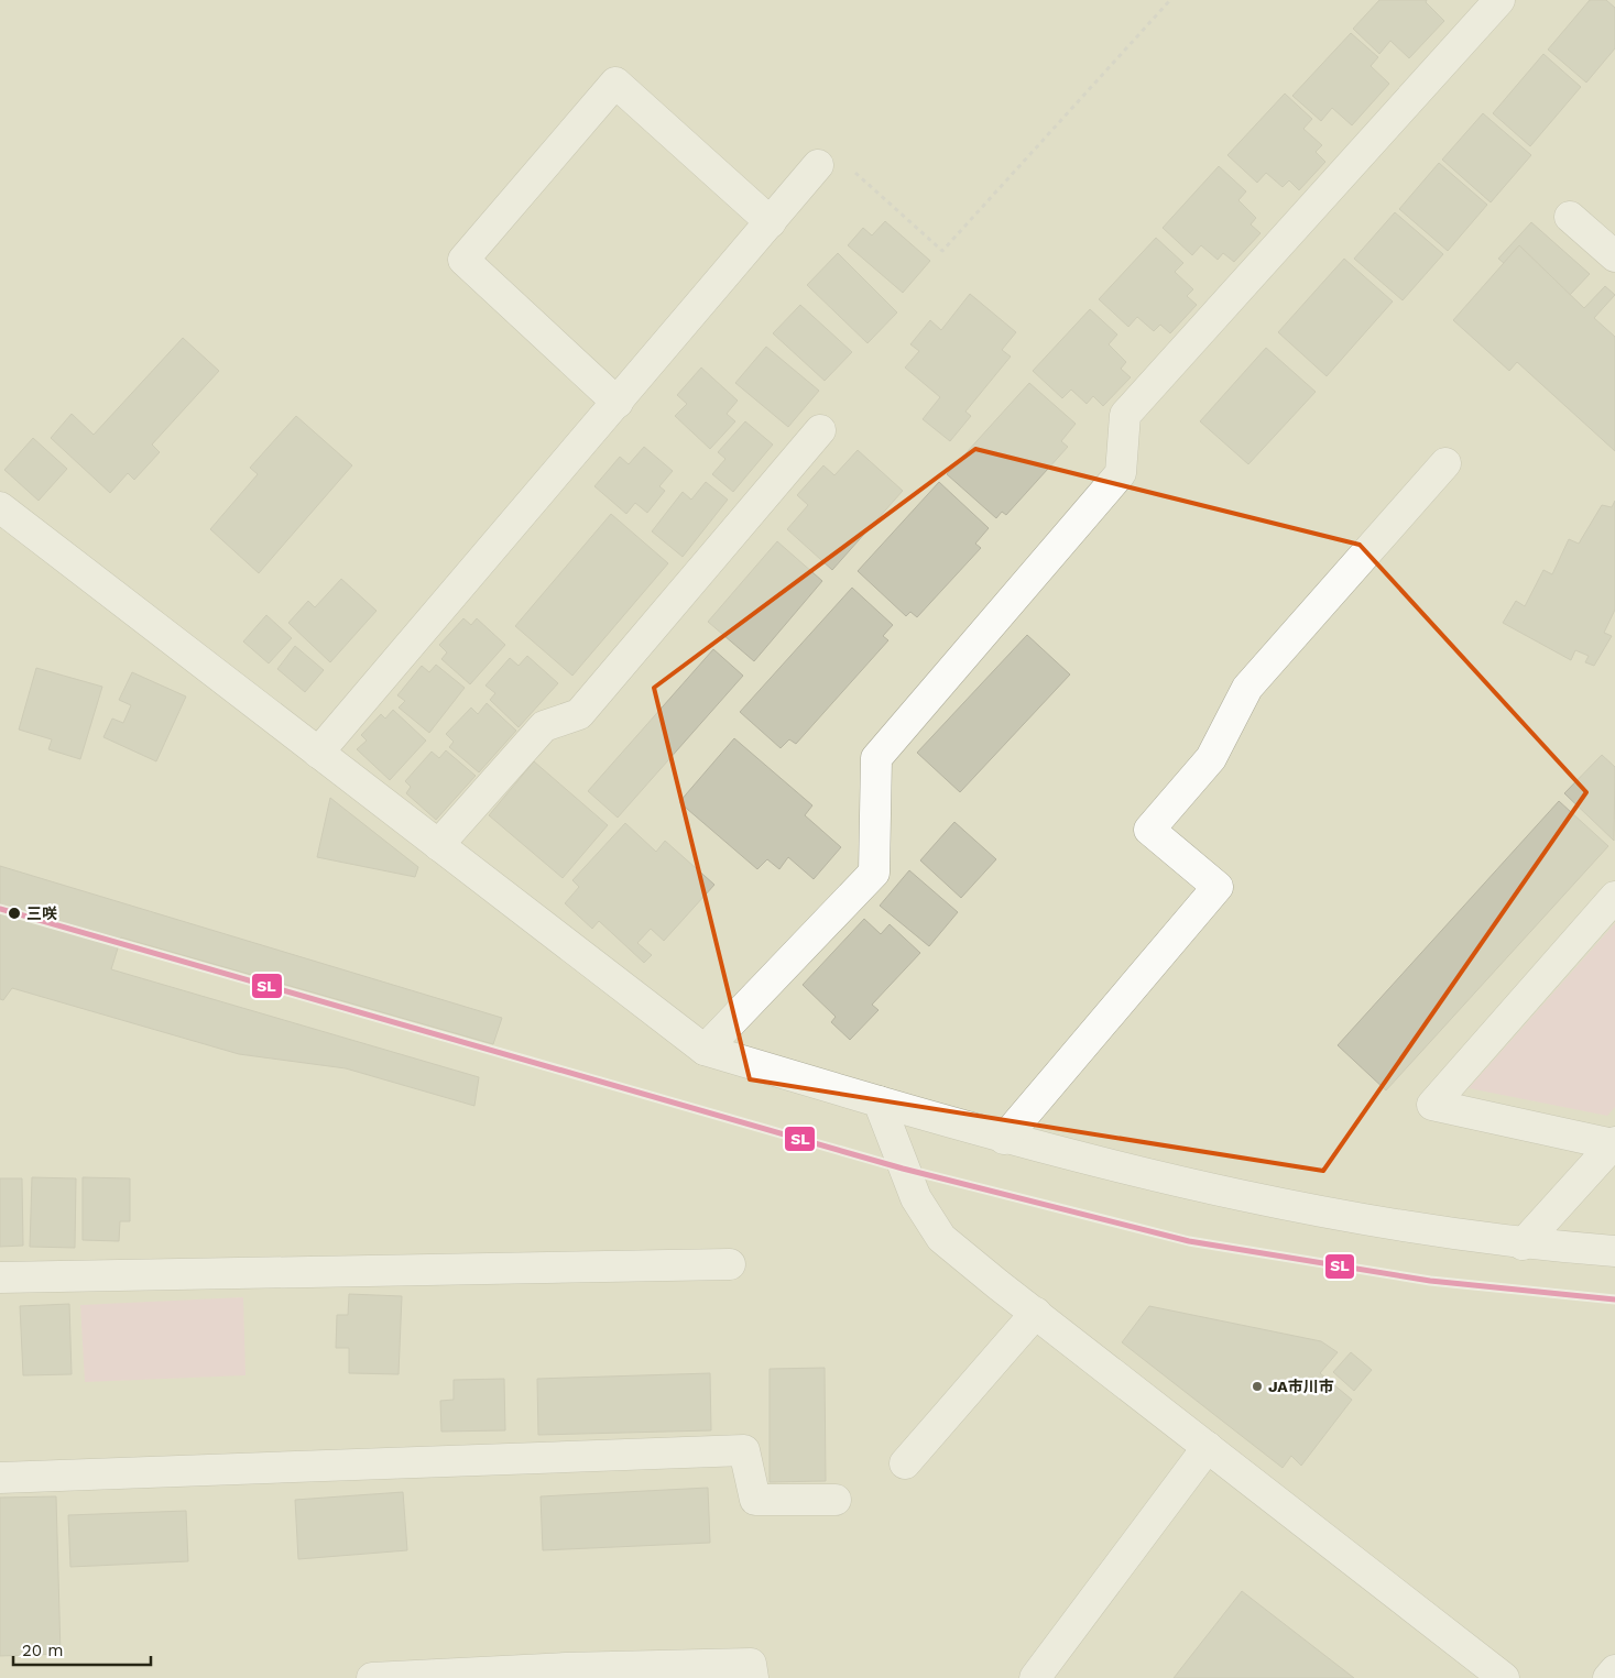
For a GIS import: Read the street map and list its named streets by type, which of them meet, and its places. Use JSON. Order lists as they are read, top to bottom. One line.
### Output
{"places":["三咲","JA市川市"],"lines":["transit line SL"],"scale_bar":"20 m"}
